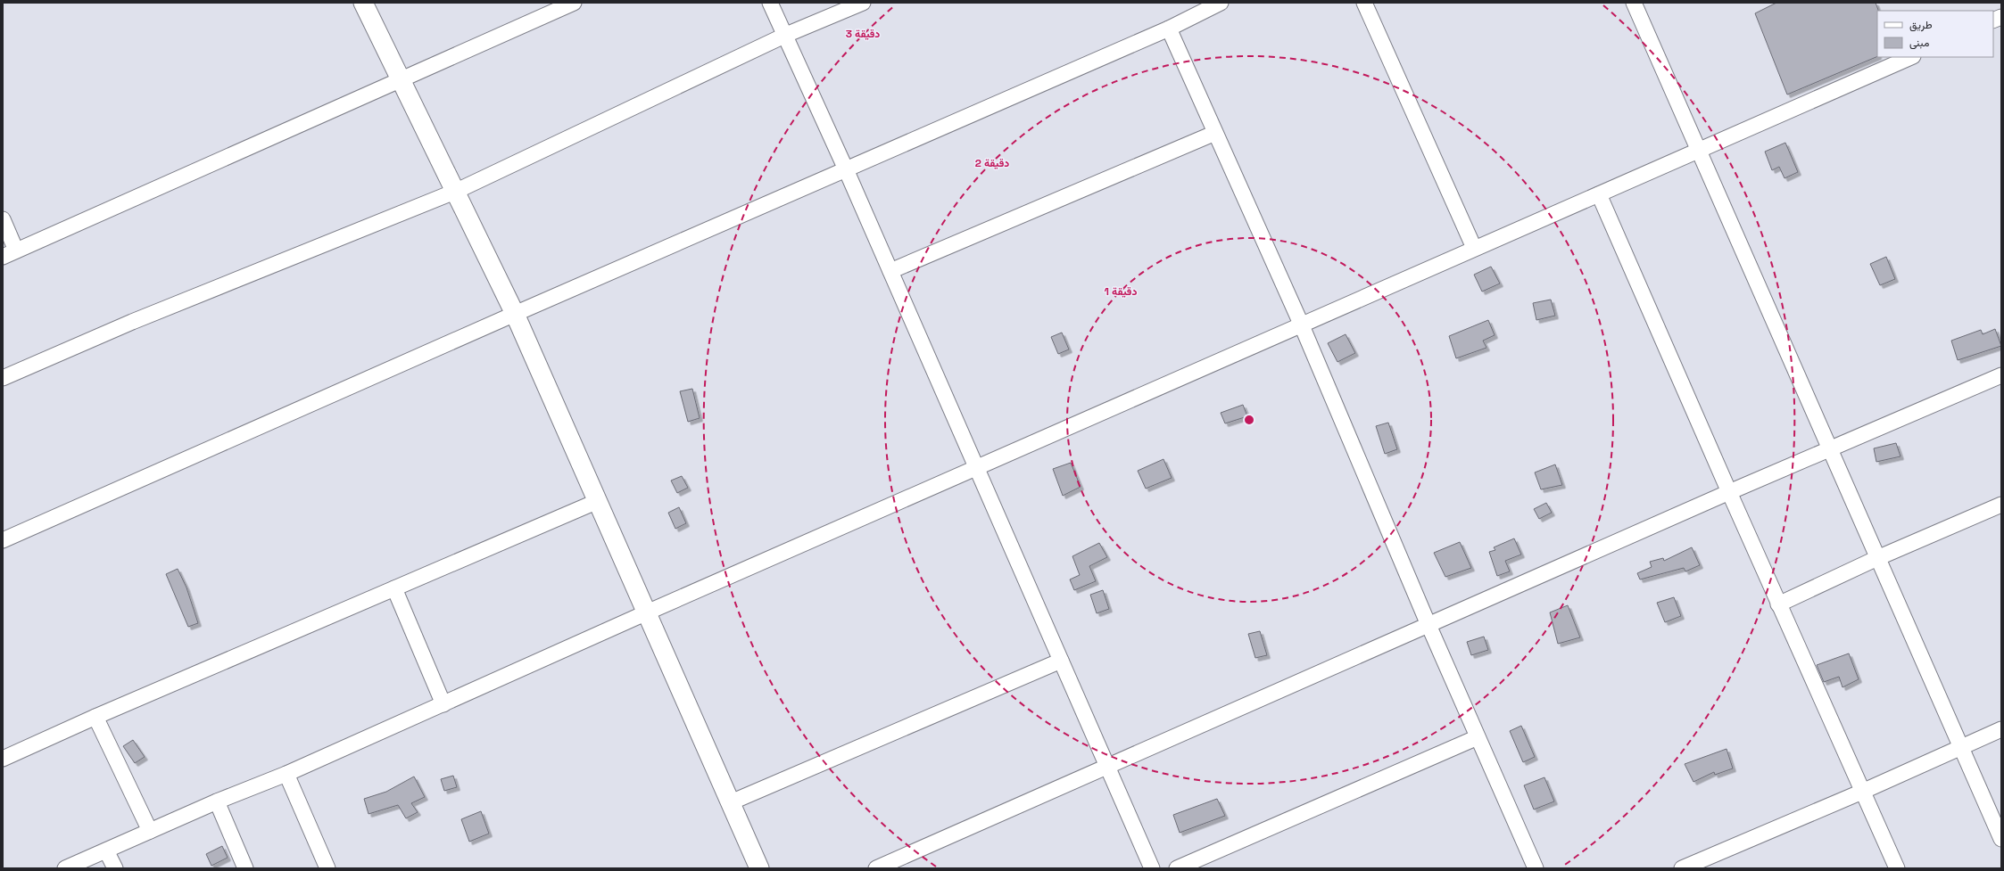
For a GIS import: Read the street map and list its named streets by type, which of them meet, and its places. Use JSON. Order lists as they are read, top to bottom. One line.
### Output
{"legend":["طريق","مبنى"],"rings":["3 دقيقة","2 دقيقة","1 دقيقة"]}
